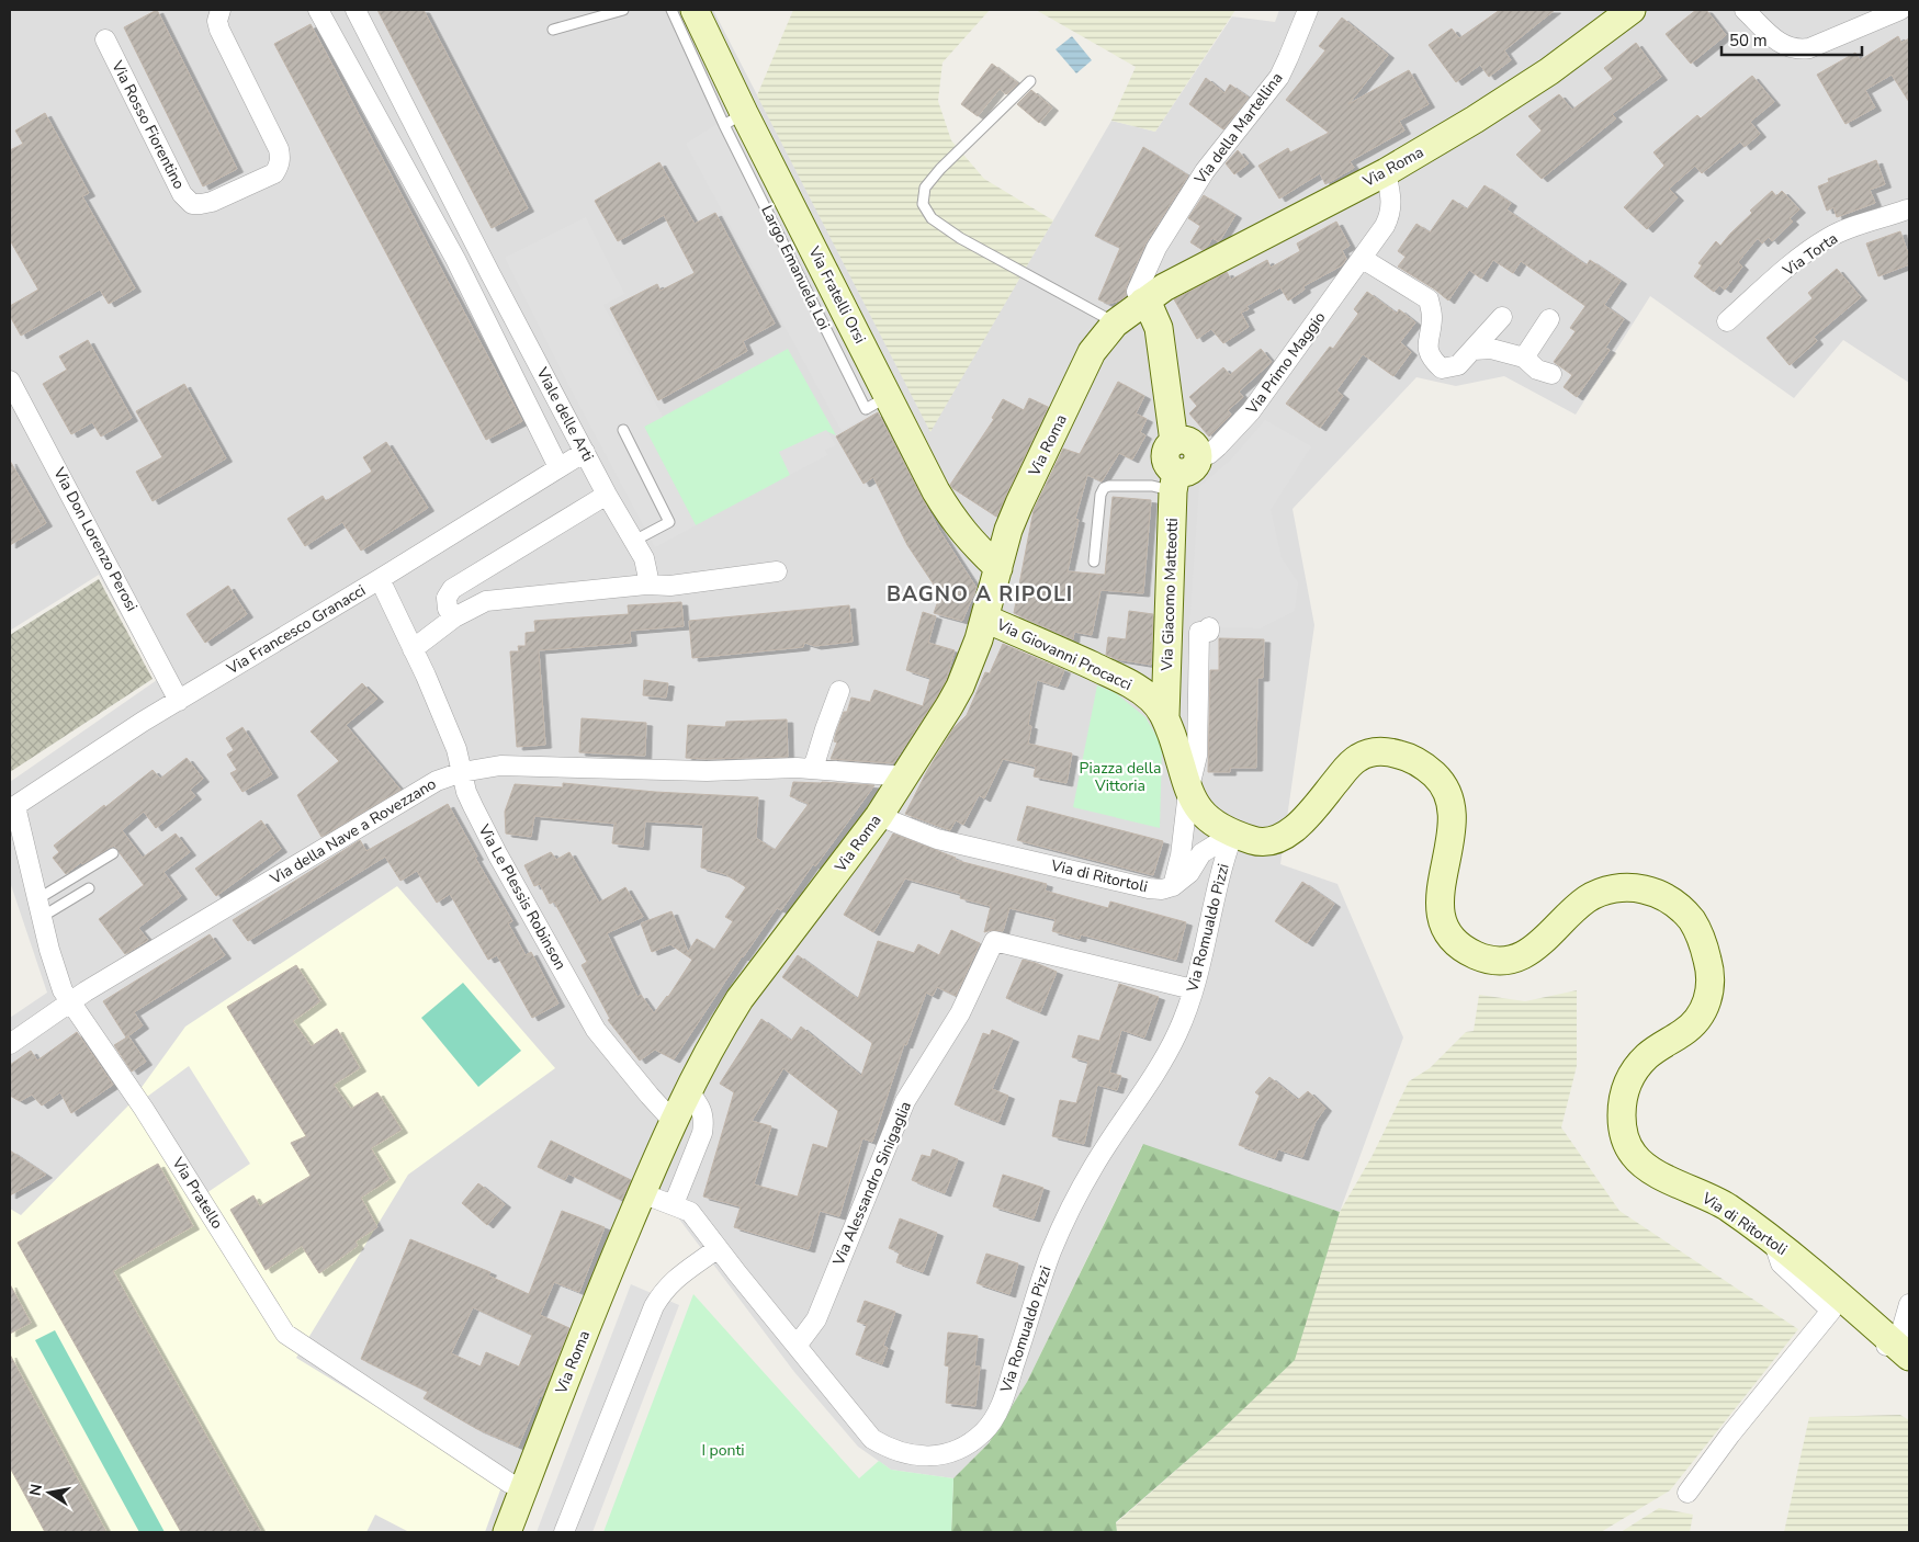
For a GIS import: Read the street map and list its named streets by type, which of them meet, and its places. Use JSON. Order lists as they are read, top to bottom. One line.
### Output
{"streets":{"street":["Via Rosso Fiorentino","Via della Martellina","Via Roma","Via Torta","Via Fratelli Orsi","Via Primo Maggio","Viale delle Arti","Via Don Lorenzo Perosi","Via Giacomo Matteotti","Via Francesco Granacci","Via Giovanni Procacci","Via della Nave a Rovezzano","Via di Ritortoli","Via Le Plessis Robinson","Via Romualdo Pizzi","Via Alessandro Sinigaglia","Via Pratello"]},"crossings":[["Via della Martellina","Via Roma"],["Via della Martellina","Via Giacomo Matteotti"],["Via Roma","Via Fratelli Orsi"],["Via Roma","Via Primo Maggio"],["Via Roma","Via Giacomo Matteotti"],["Via Roma","Via Giovanni Procacci"],["Via Roma","Via della Nave a Rovezzano"],["Via Roma","Via di Ritortoli"],["Via Roma","Via Le Plessis Robinson"],["Via Primo Maggio","Via Giacomo Matteotti"],["Viale delle Arti","Via Francesco Granacci"],["Via Don Lorenzo Perosi","Via Francesco Granacci"],["Via Giacomo Matteotti","Via Giovanni Procacci"],["Via Francesco Granacci","Via Le Plessis Robinson"],["Via Francesco Granacci","Via Pratello"],["Via della Nave a Rovezzano","Via Le Plessis Robinson"],["Via della Nave a Rovezzano","Via Pratello"],["Via di Ritortoli","Via Romualdo Pizzi"],["Via Romualdo Pizzi","Via Alessandro Sinigaglia"]],"districts":["BAGNO A RIPOLI"],"parks":["Piazza della Vittoria","I ponti"],"scale_bar":"50 m","north":"left"}
